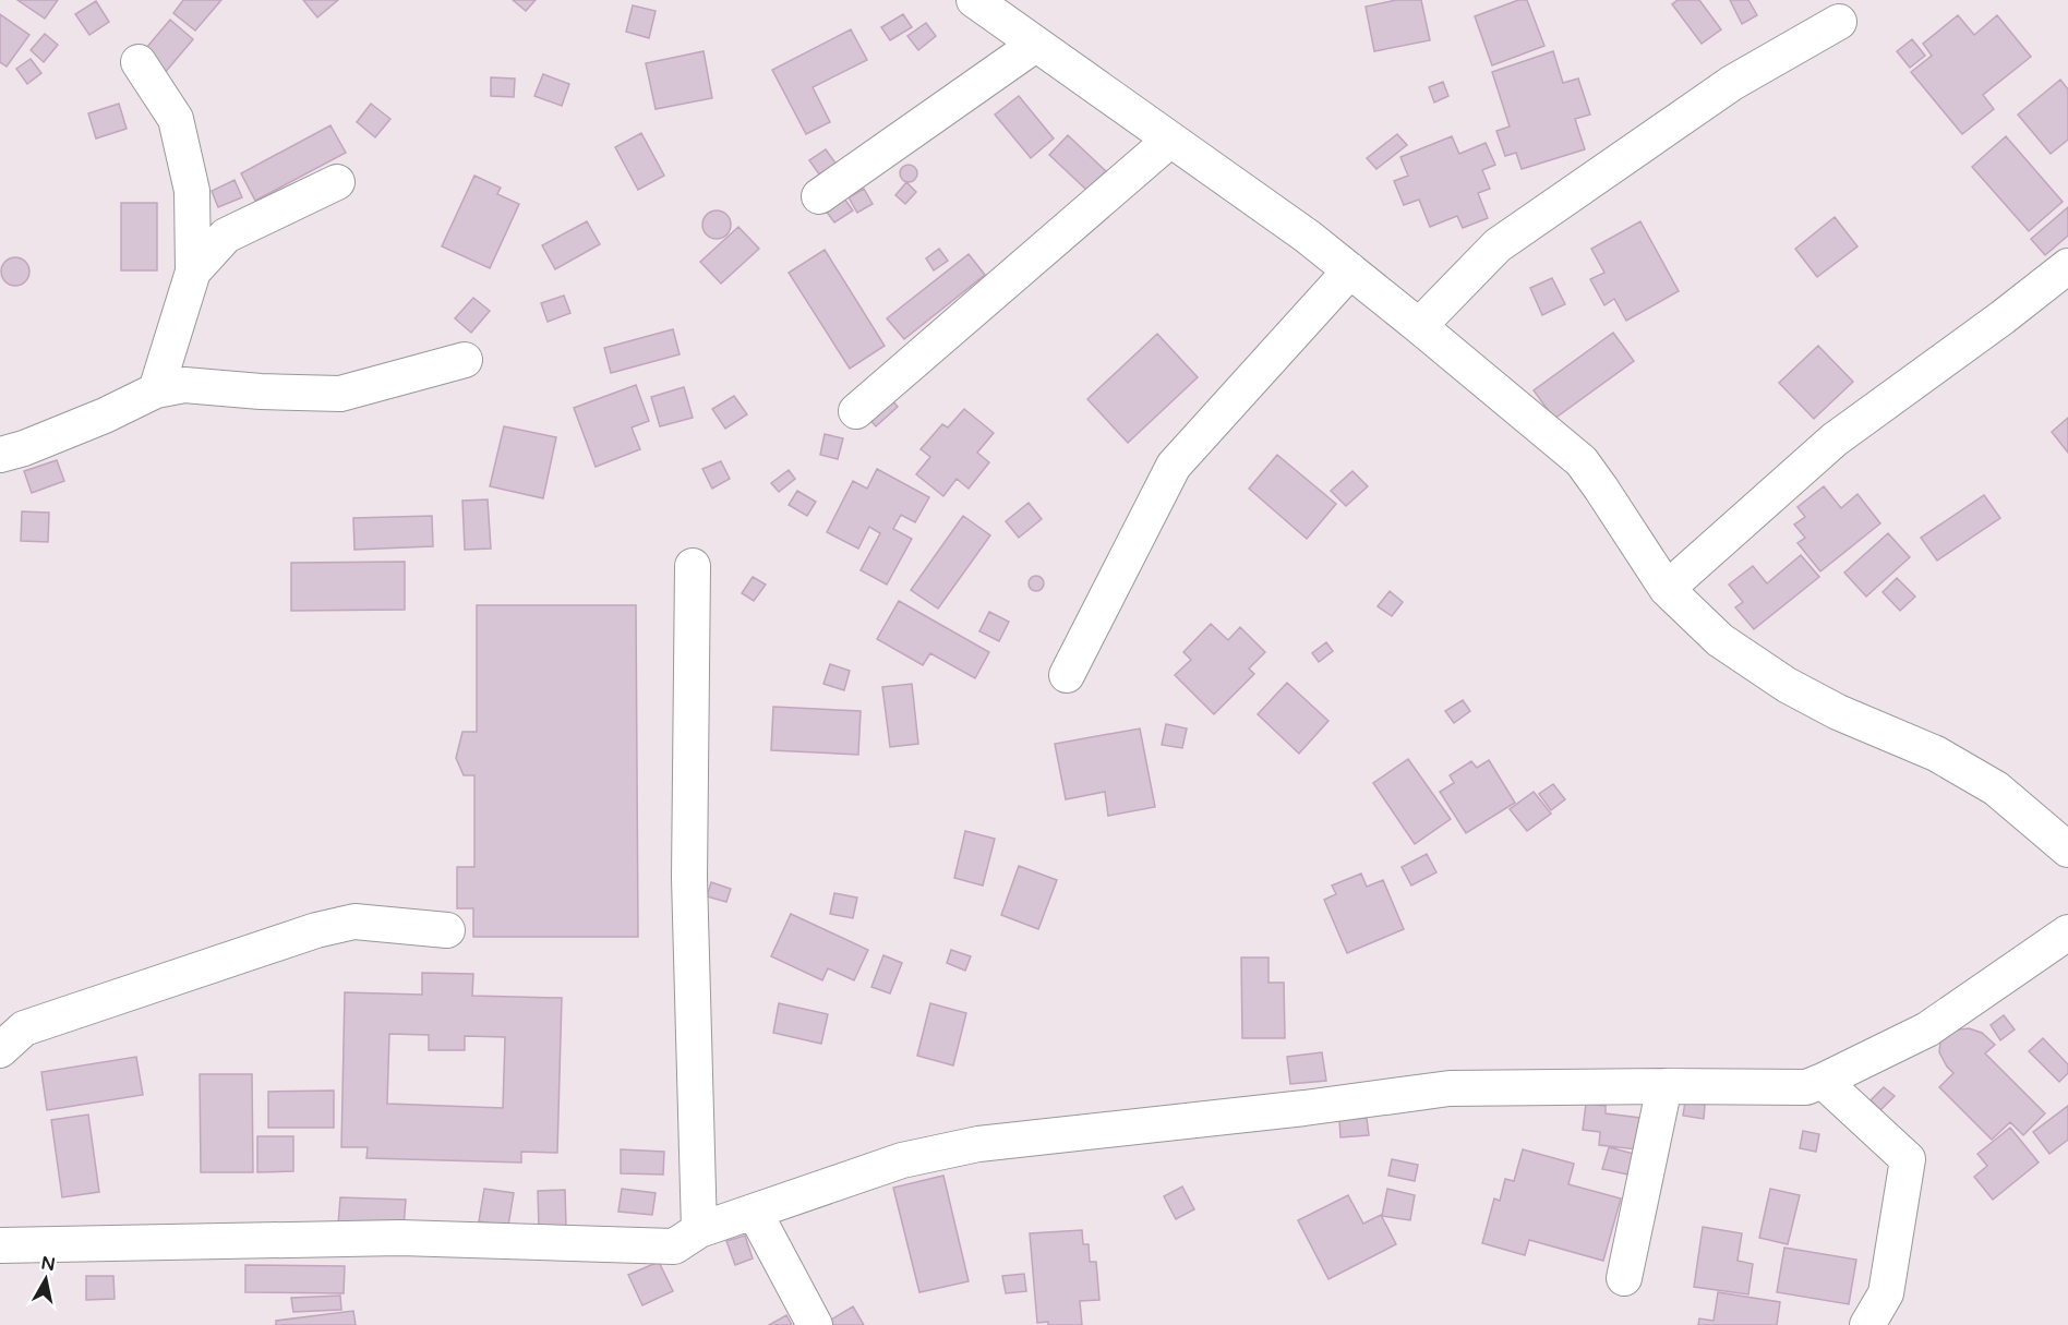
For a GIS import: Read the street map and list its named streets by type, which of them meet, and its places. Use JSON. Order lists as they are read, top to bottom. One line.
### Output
{"north":"top"}
